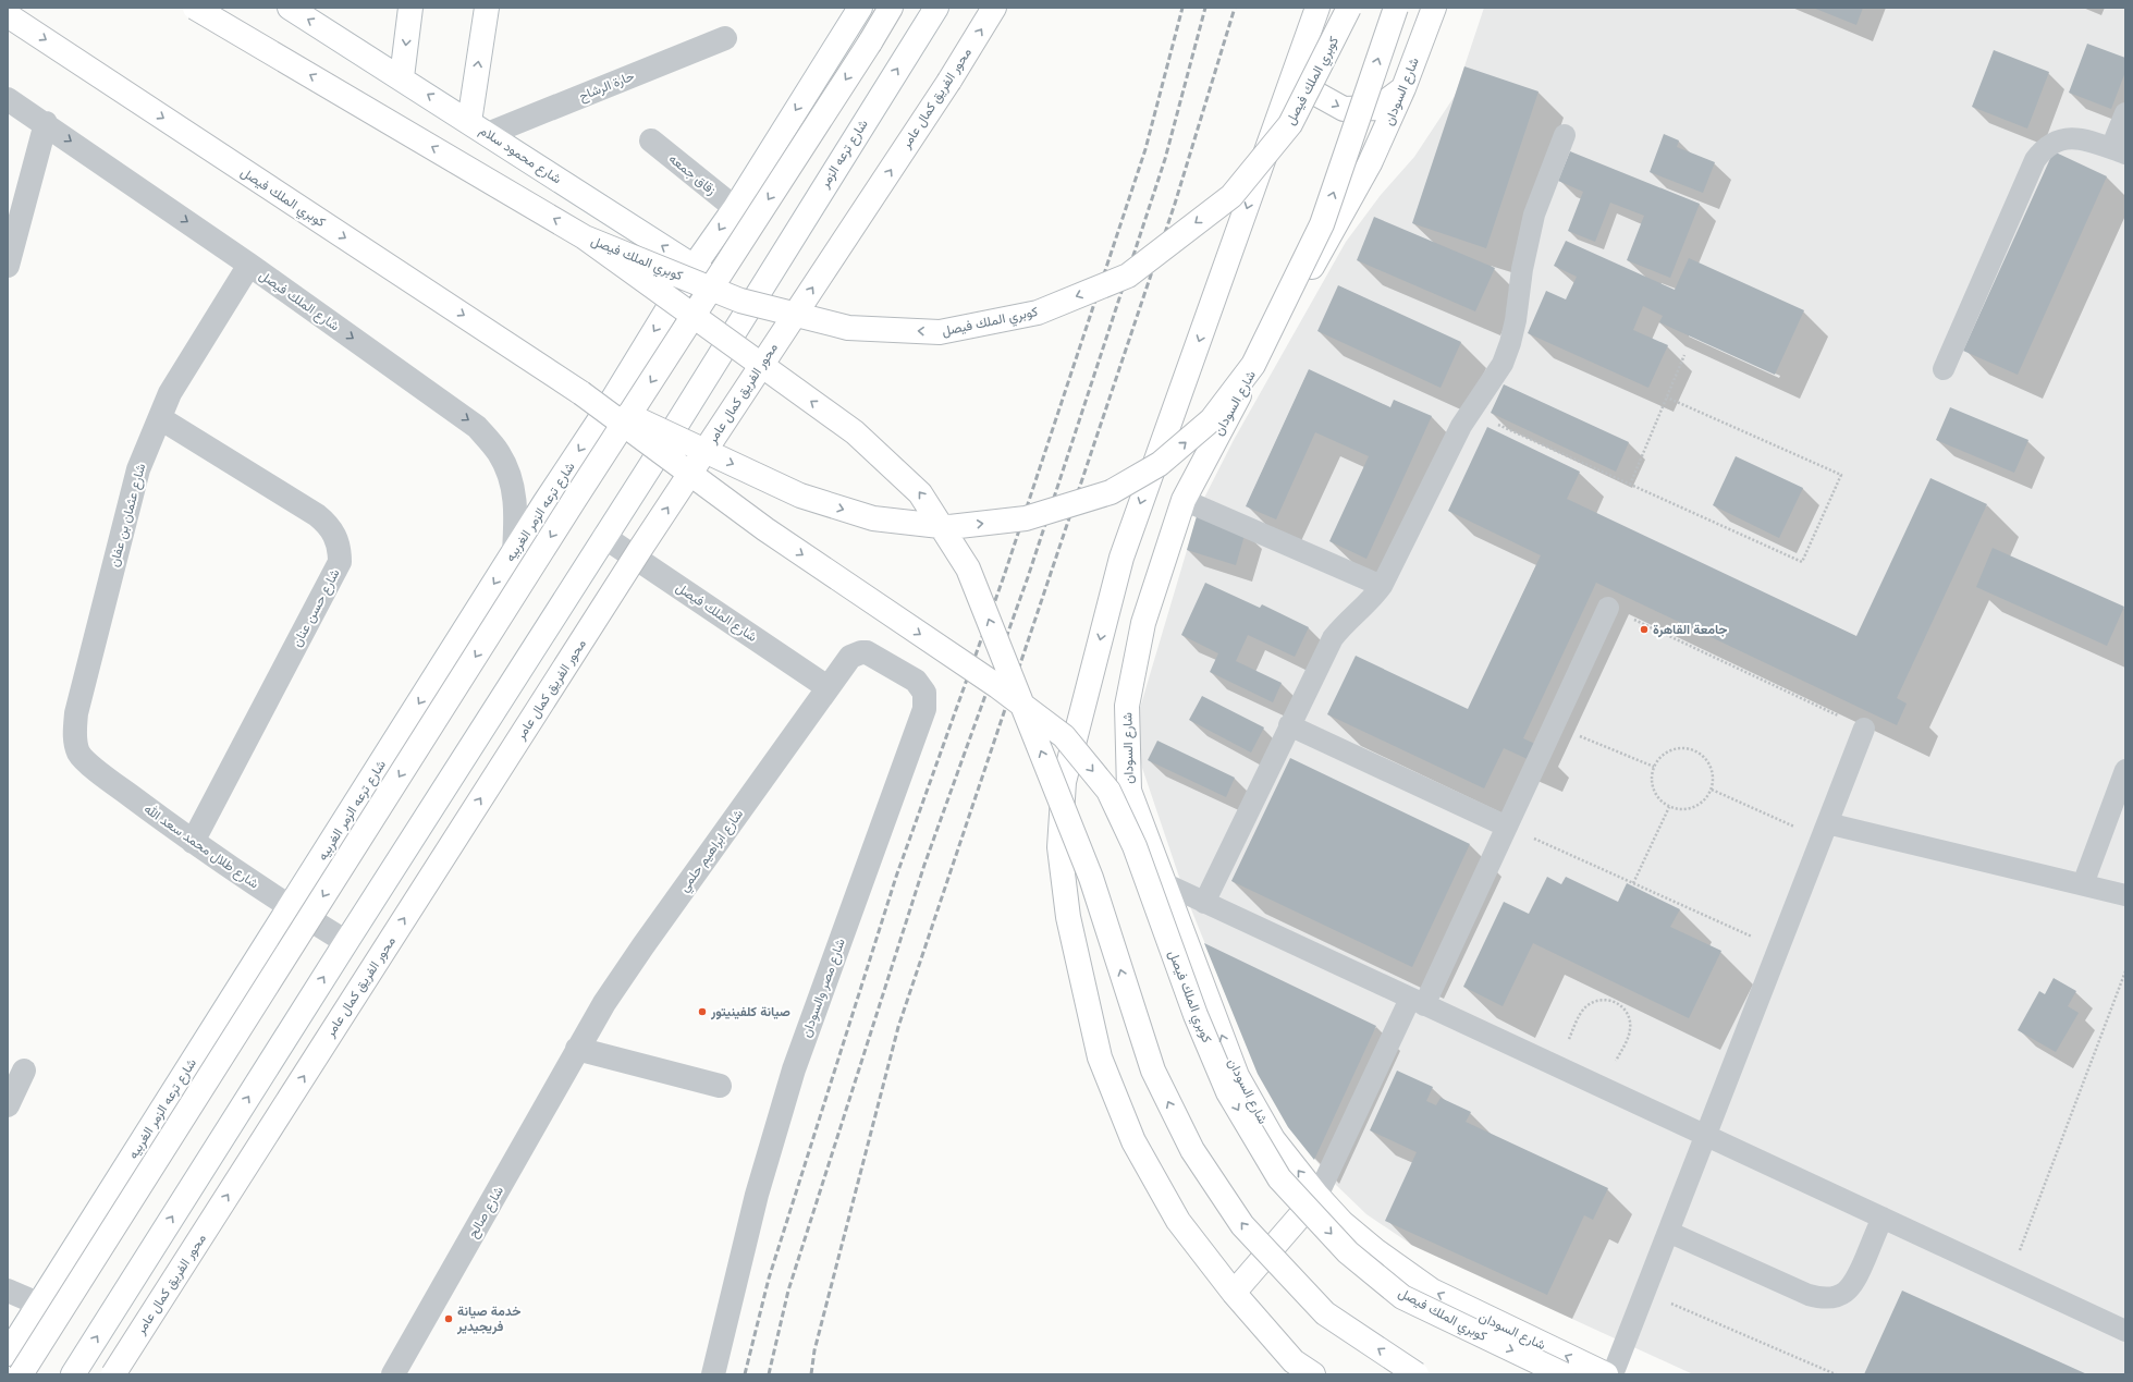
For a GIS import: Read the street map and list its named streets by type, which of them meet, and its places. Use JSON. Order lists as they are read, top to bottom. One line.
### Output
{"streets":{"main road":["كوبري الملك فيصل","شارع السودان","محور الفريق كمال عامر","شارع ترعه الزمر","شارع محمود سلام","شارع ترعه الزمر الغربيه"],"street":["حارة الرشاح","زقاق جمعه","شارع الملك فيصل","شارع عثمان بن عفان","شارع حسن عنان","شارع طلال محمد سعد الله","شارع ابراهيم حلمي","شارع مصر والسودان","شارع صالح"]},"crossings":[["حارة الرشاح","شارع محمود سلام"],["شارع ترعه الزمر","شارع محمود سلام"],["شارع محمود سلام","شارع ترعه الزمر الغربيه"],["شارع الملك فيصل","شارع ترعه الزمر الغربيه"],["شارع الملك فيصل","شارع عثمان بن عفان"],["شارع الملك فيصل","شارع ابراهيم حلمي"],["شارع ترعه الزمر الغربيه","شارع طلال محمد سعد الله"],["شارع عثمان بن عفان","شارع حسن عنان"],["شارع عثمان بن عفان","شارع طلال محمد سعد الله"],["شارع حسن عنان","شارع طلال محمد سعد الله"],["شارع ابراهيم حلمي","شارع مصر والسودان"],["شارع ابراهيم حلمي","شارع صالح"]],"one_way":["شارع السودان","شارع محمود سلام","شارع الملك فيصل"],"places":["جامعة القاهرة","صيانة كلفينيتور","خدمة صيانة فريجيدير"]}
